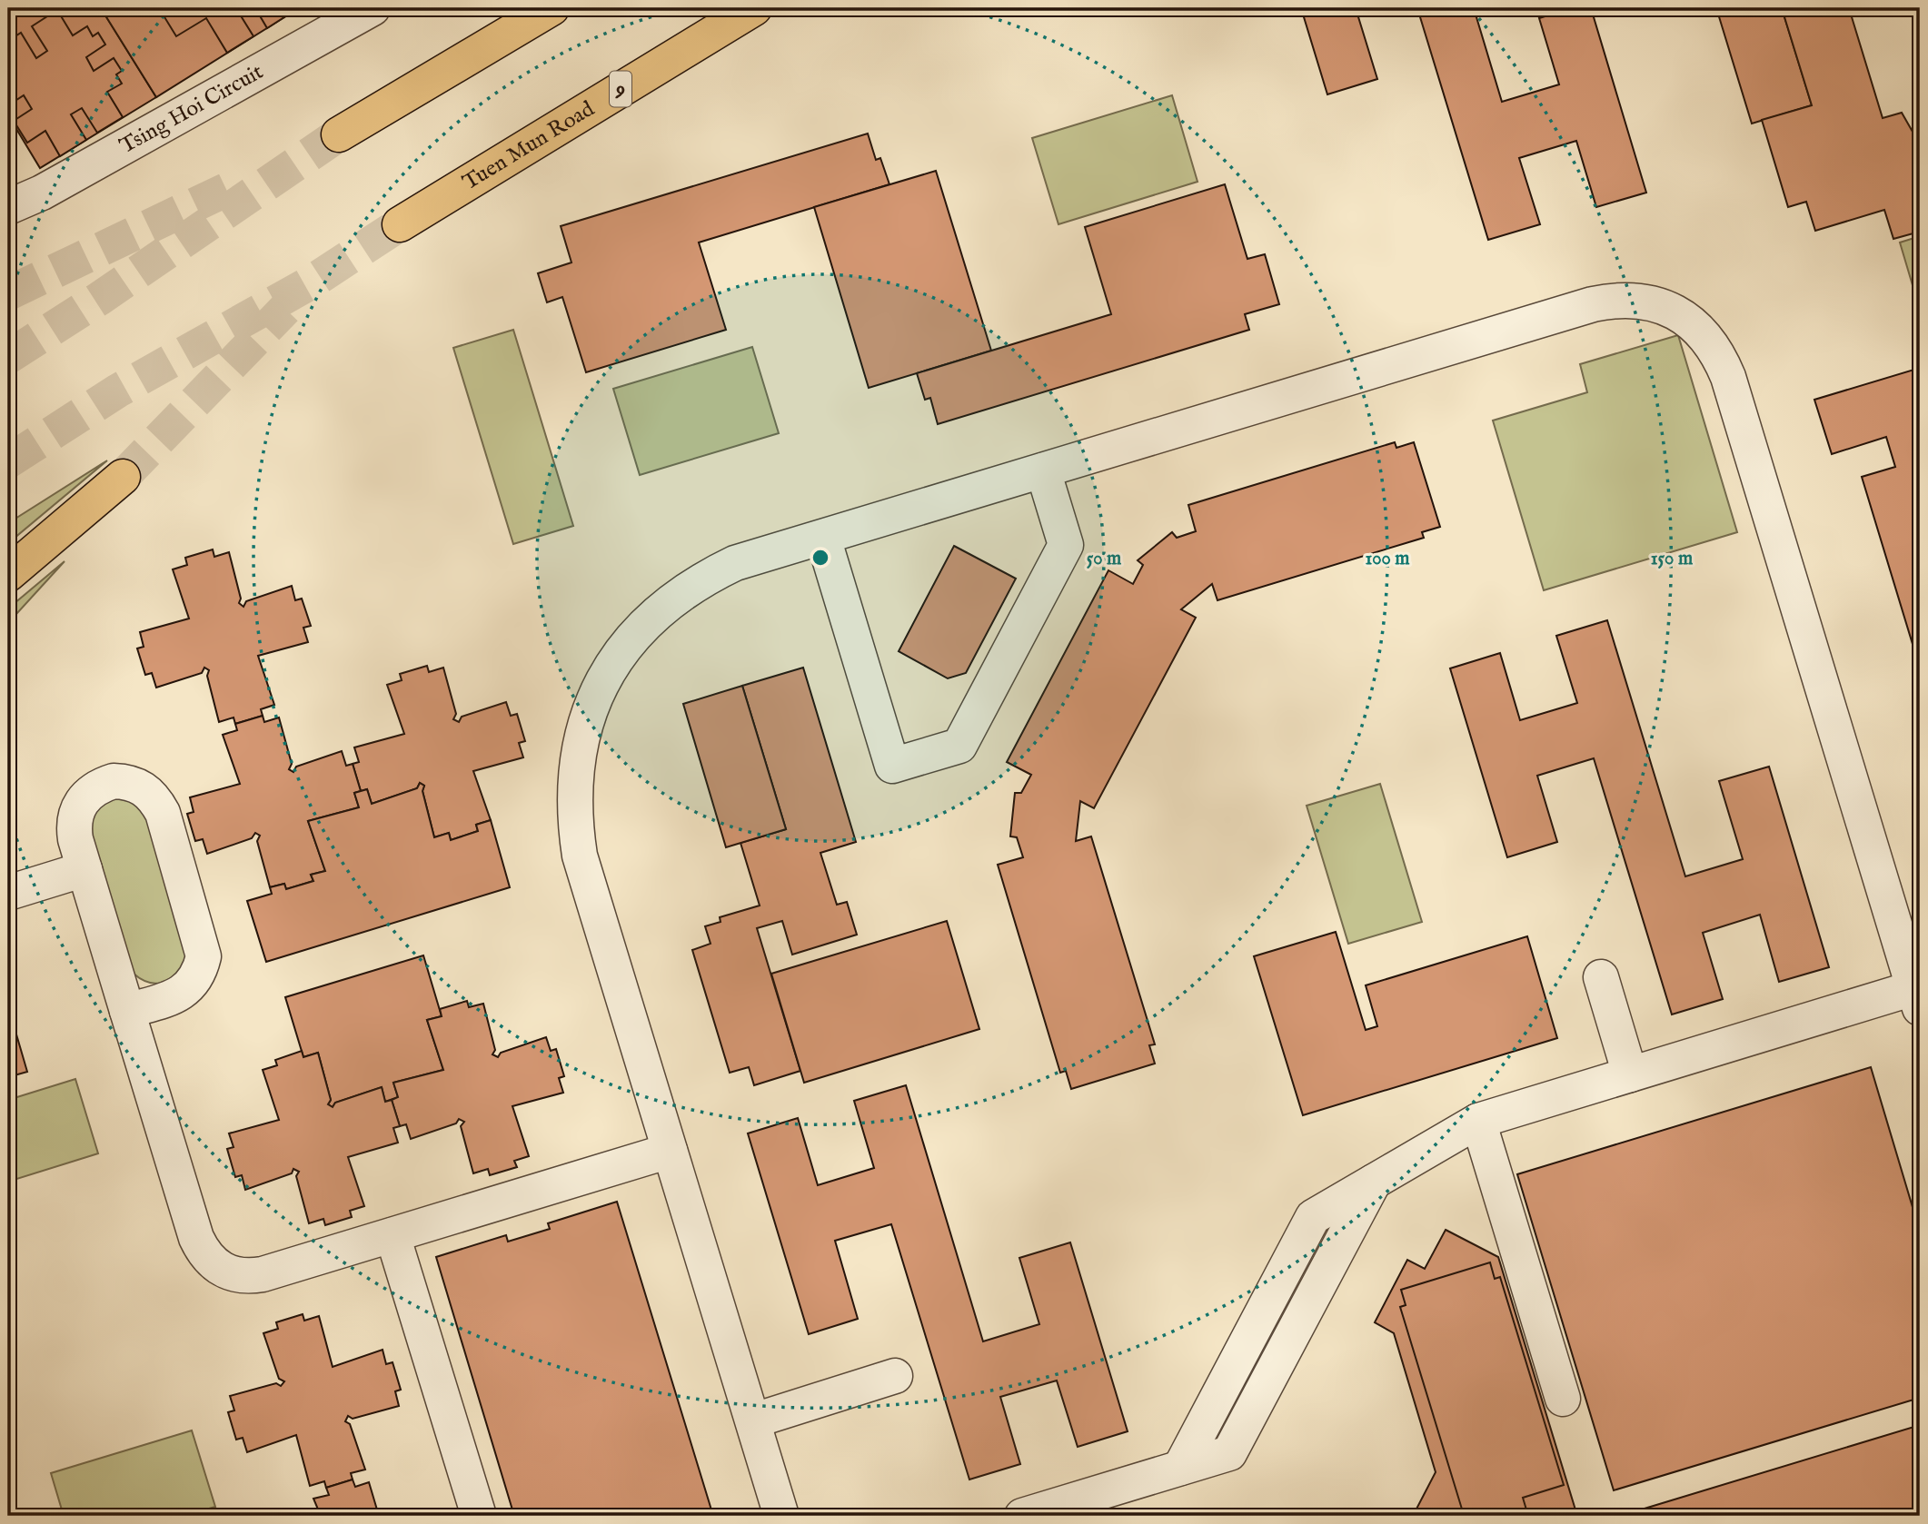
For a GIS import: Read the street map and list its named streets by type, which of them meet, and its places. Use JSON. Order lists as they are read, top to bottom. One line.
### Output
{"streets":{"highway":["9","Tuen Mun Road"],"street":["Tsing Hoi Circuit"]},"rings":["50 m","100 m","150 m"]}
